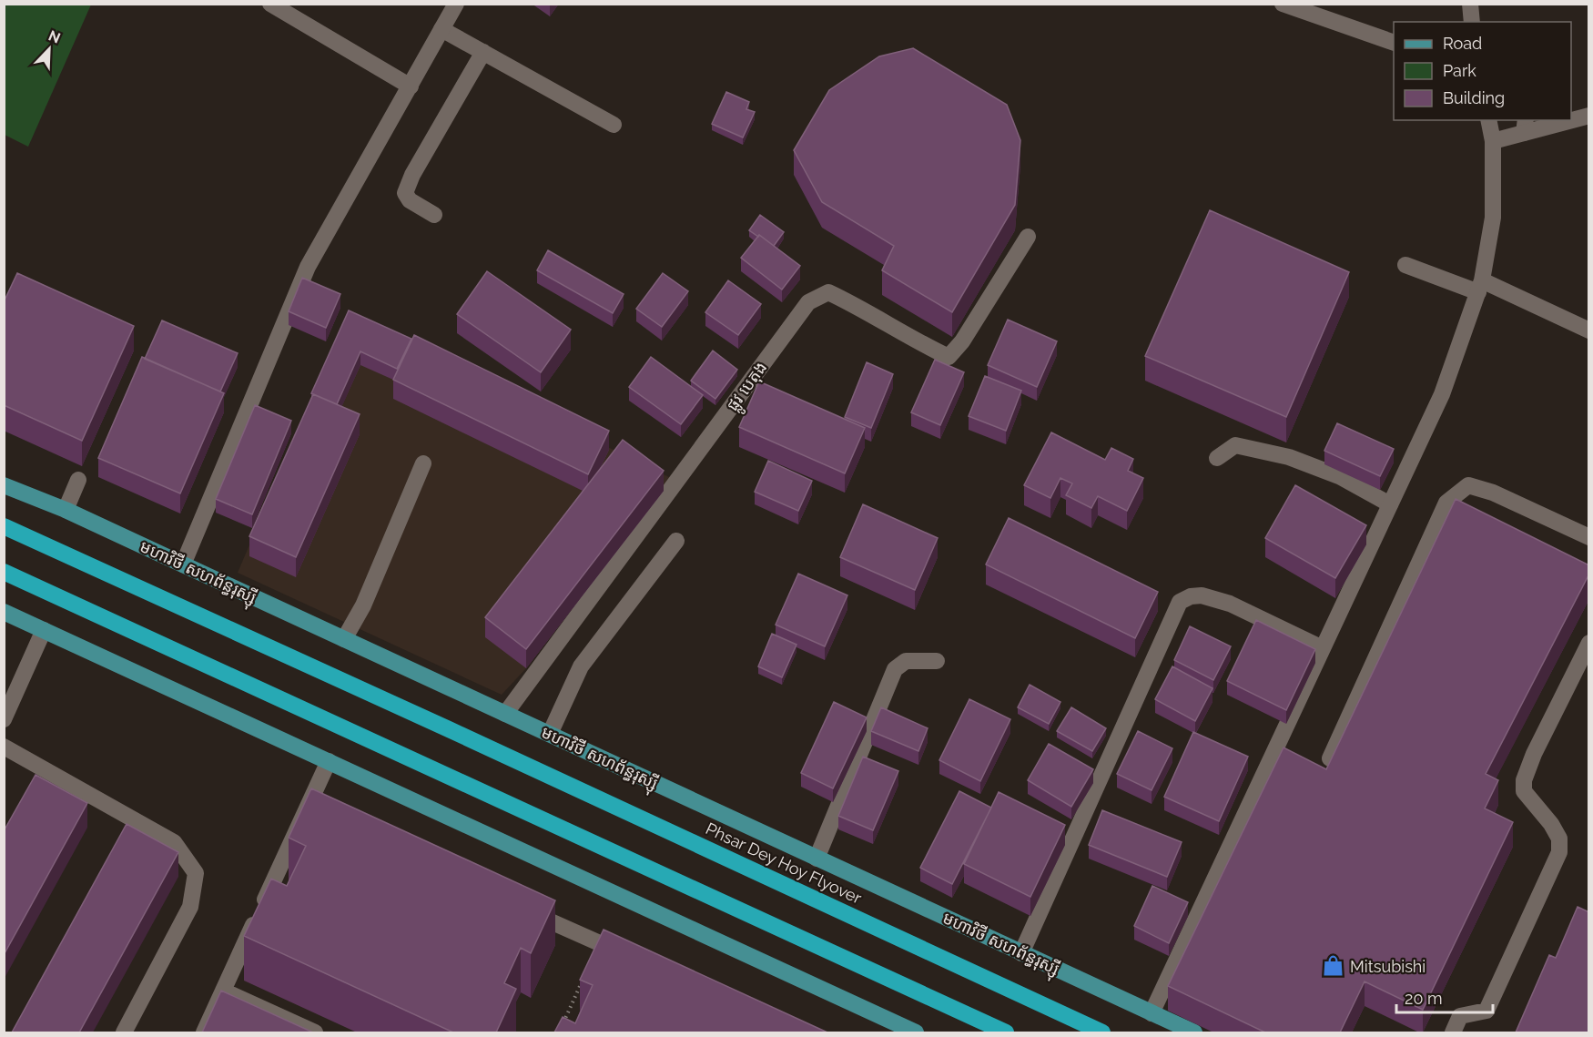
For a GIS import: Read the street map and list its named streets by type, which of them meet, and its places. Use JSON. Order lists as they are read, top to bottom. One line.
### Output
{"streets":{"highway":["Phsar Dey Hoy Flyover"],"main road":["មហាវិថី សហព័ន្ធរុស្ស៊ី"],"street":["ផ្លូវ បេតុង"]},"crossings":[["ផ្លូវ បេតុង","មហាវិថី សហព័ន្ធរុស្ស៊ី"]],"places":{"shop":["Mitsubishi"]},"legend":["Road","Park","Building"],"scale_bar":"20 m","north":"top right"}
